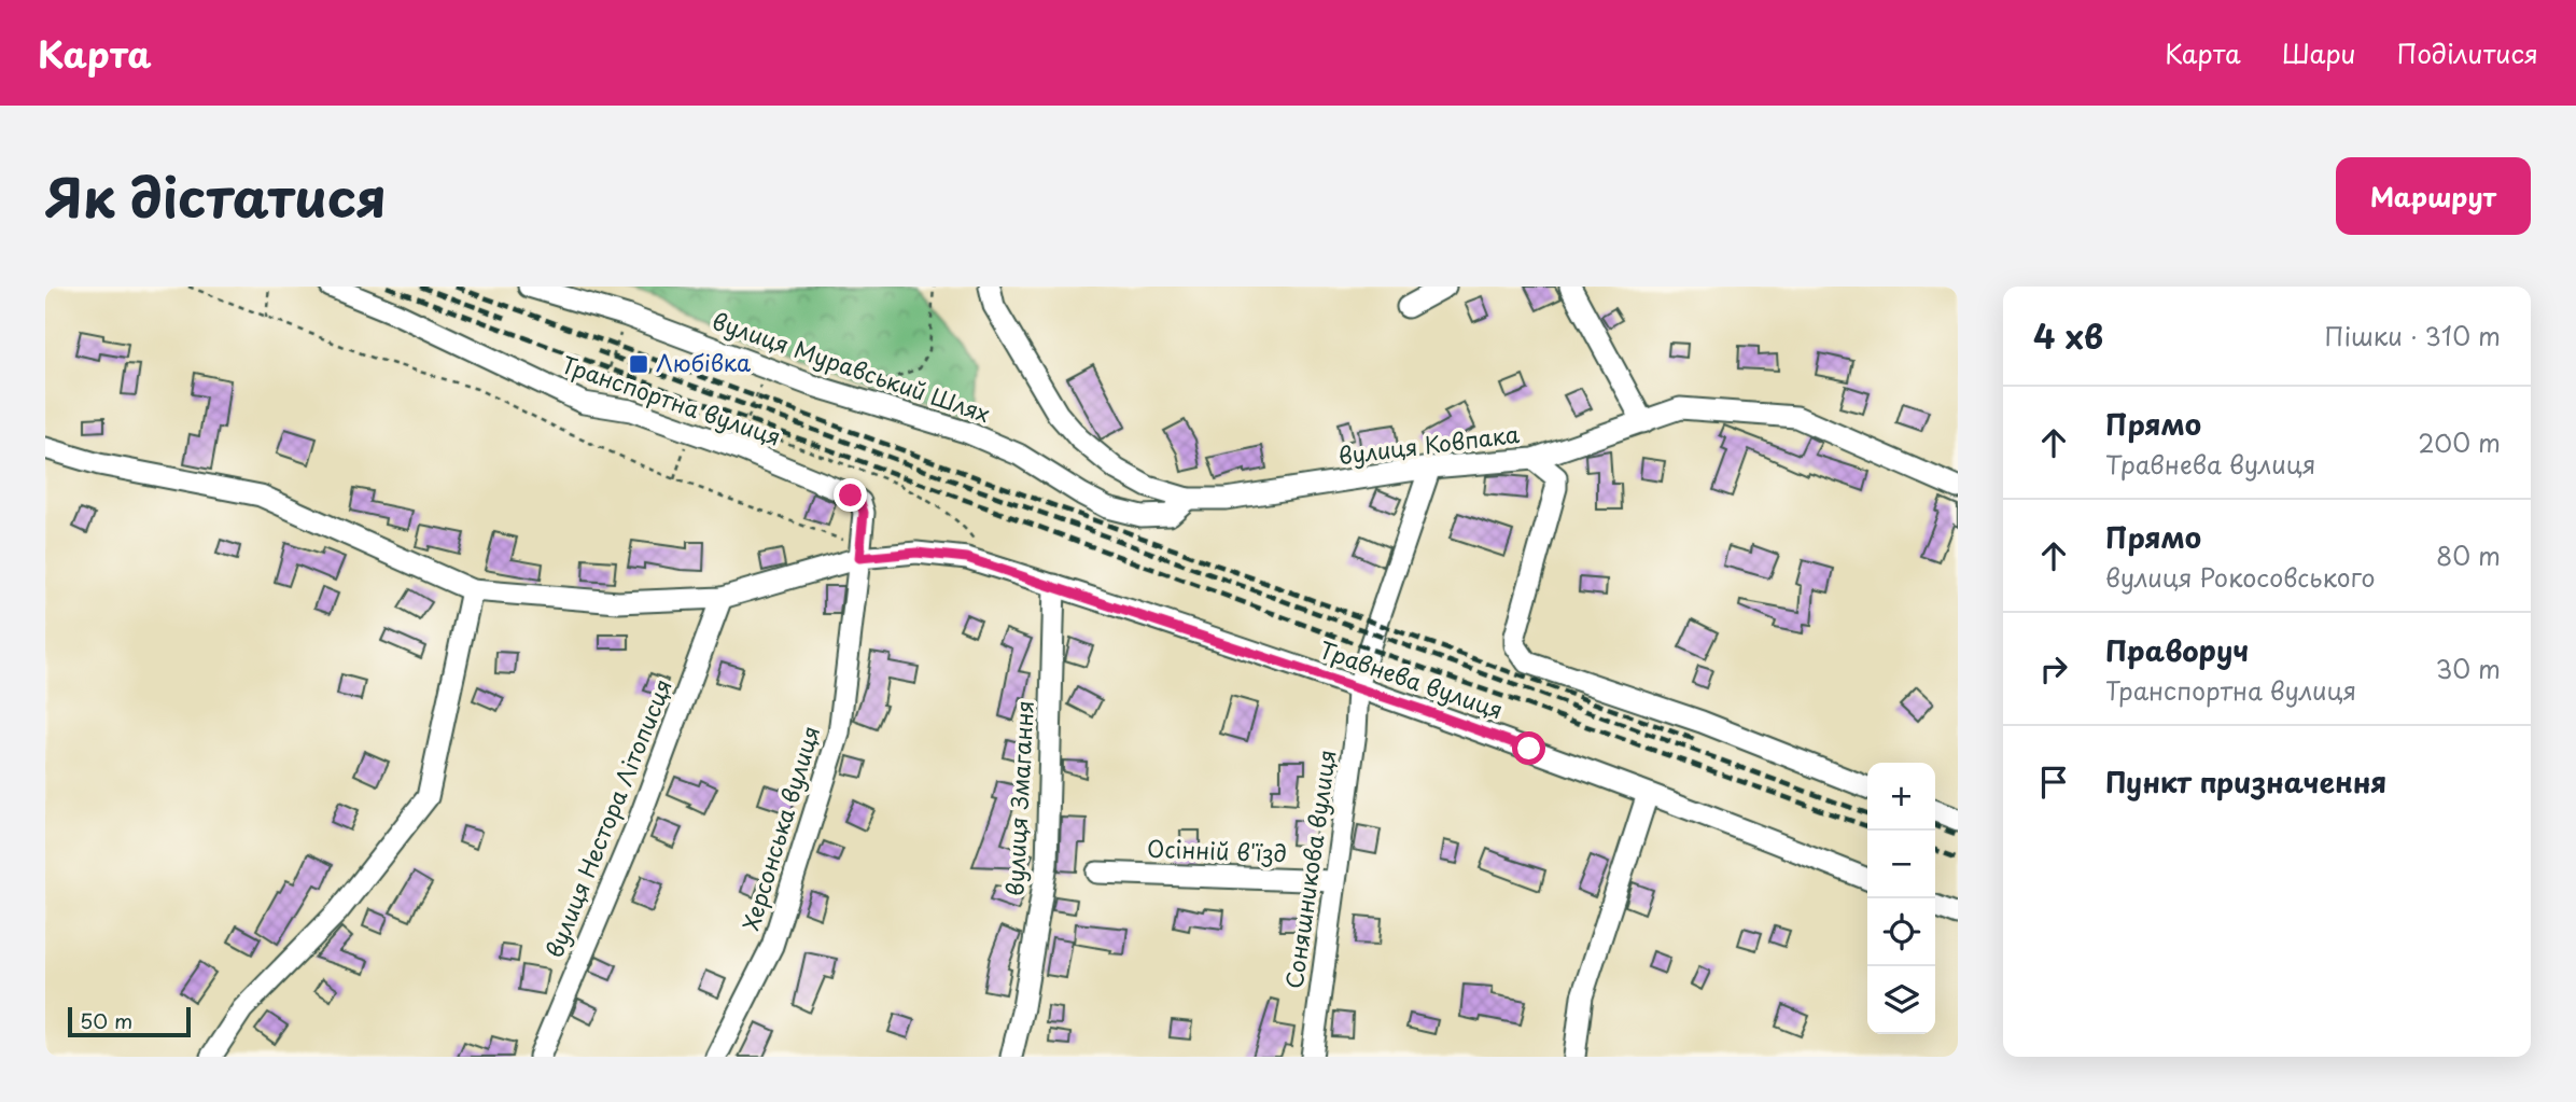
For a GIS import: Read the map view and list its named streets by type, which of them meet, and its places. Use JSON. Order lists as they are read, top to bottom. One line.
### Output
{"streets":{"street":["вулиця Муравський Шлях","Транспортна вулиця","вулиця Ковпака","Травнева вулиця","вулиця Змагання","вулиця Нестора Літописця","Херсонська вулиця","Осінній в'їзд","Соняшникова вулиця"]},"crossings":[["вулиця Муравський Шлях","вулиця Ковпака"],["Транспортна вулиця","Травнева вулиця"],["Транспортна вулиця","Херсонська вулиця"],["вулиця Ковпака","Соняшникова вулиця"],["Травнева вулиця","вулиця Змагання"],["Травнева вулиця","вулиця Нестора Літописця"],["Травнева вулиця","Херсонська вулиця"],["Травнева вулиця","Соняшникова вулиця"],["Осінній в'їзд","Соняшникова вулиця"]],"places":{"transit":["Любівка"]},"scale_bar":"50 m","page":{"header":"Карта","nav":["Карта","Шари","Поділитися"],"title":"Як дістатися","buttons":"Маршрут","heading":["4 хв","Пішки · 310 m"],"list":[["Прямо","Травнева вулиця","200 m"],["Прямо","вулиця Рокосовського","80 m"],["Праворуч","Транспортна вулиця","30 m"],"Пункт призначення"],"map_buttons":["+","−"],"scale":"50 m"}}
